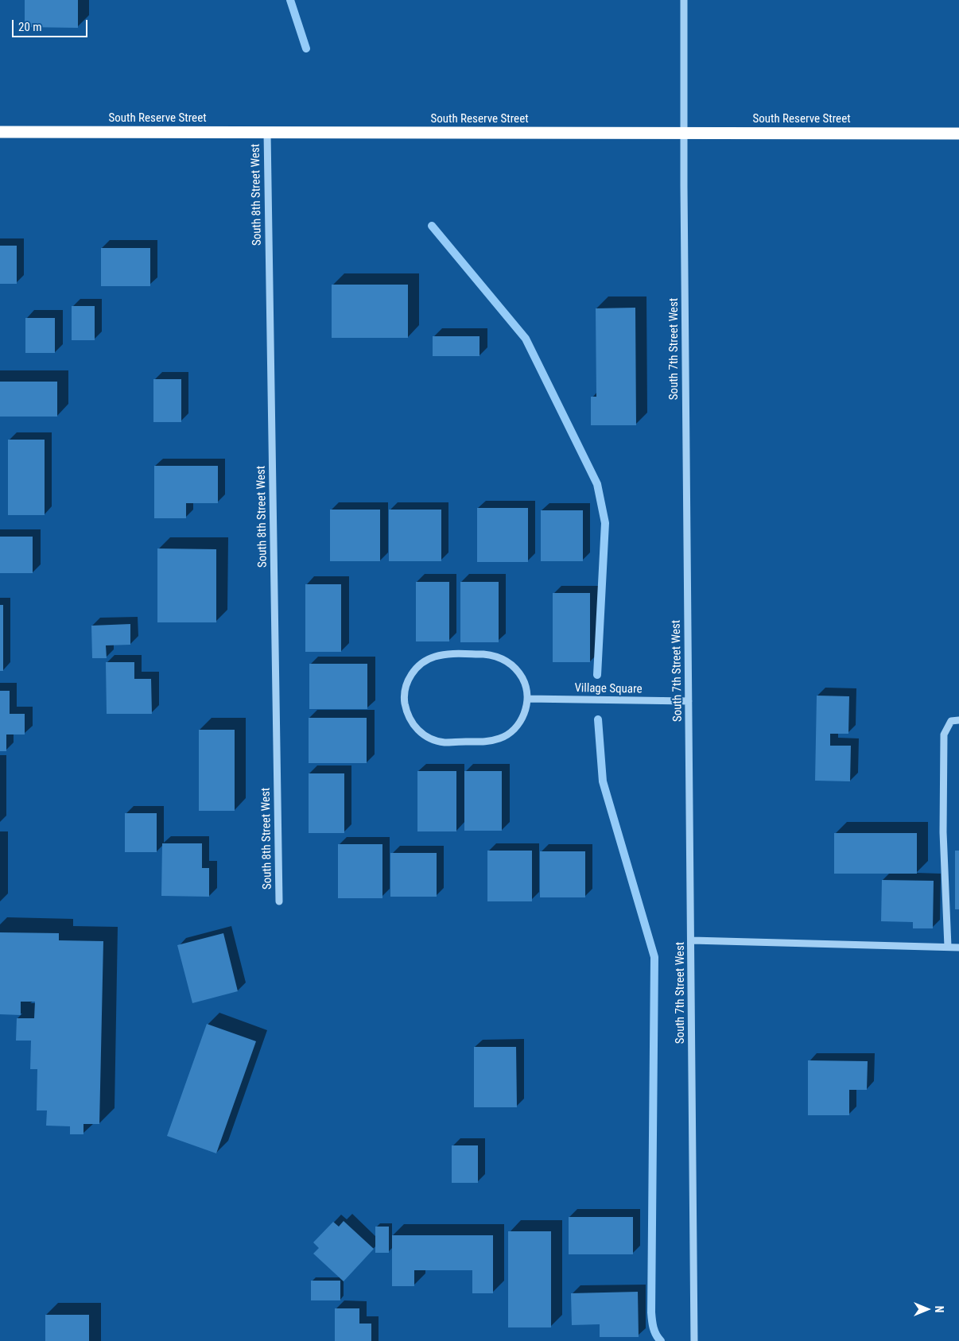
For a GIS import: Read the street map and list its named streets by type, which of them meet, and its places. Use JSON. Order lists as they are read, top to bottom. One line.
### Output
{"streets":{"highway":["South Reserve Street"],"street":["South 8th Street West","South 7th Street West","Village Square"]},"crossings":[["South Reserve Street","South 8th Street West"],["South Reserve Street","South 7th Street West"],["South 7th Street West","Village Square"]],"scale_bar":"20 m","north":"right"}
